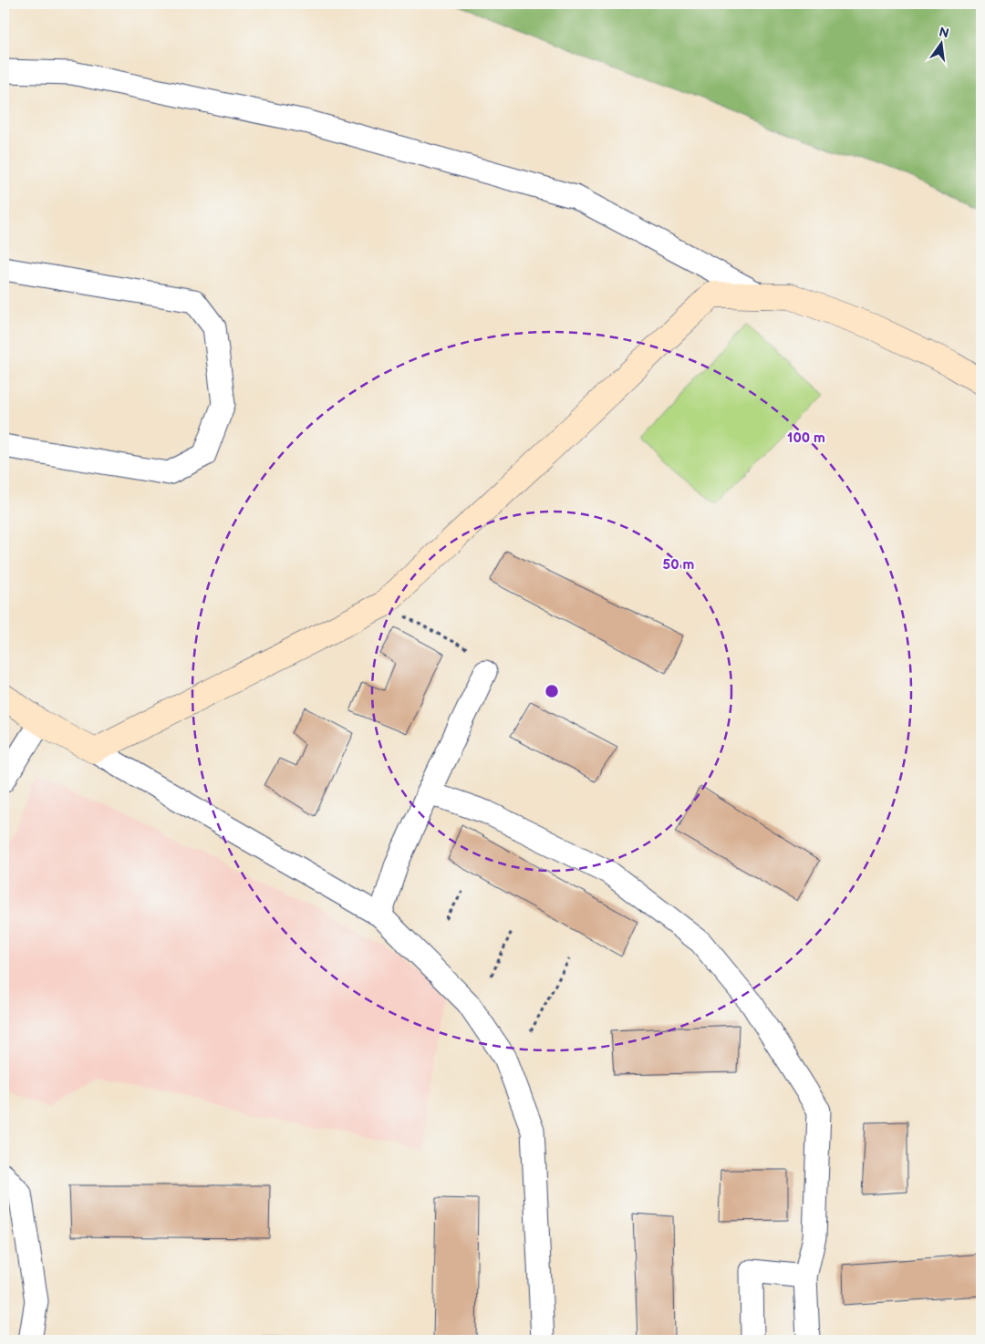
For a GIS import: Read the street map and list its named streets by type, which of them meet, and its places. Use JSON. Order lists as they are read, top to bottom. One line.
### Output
{"north":"top","rings":["100 m","50 m"]}
